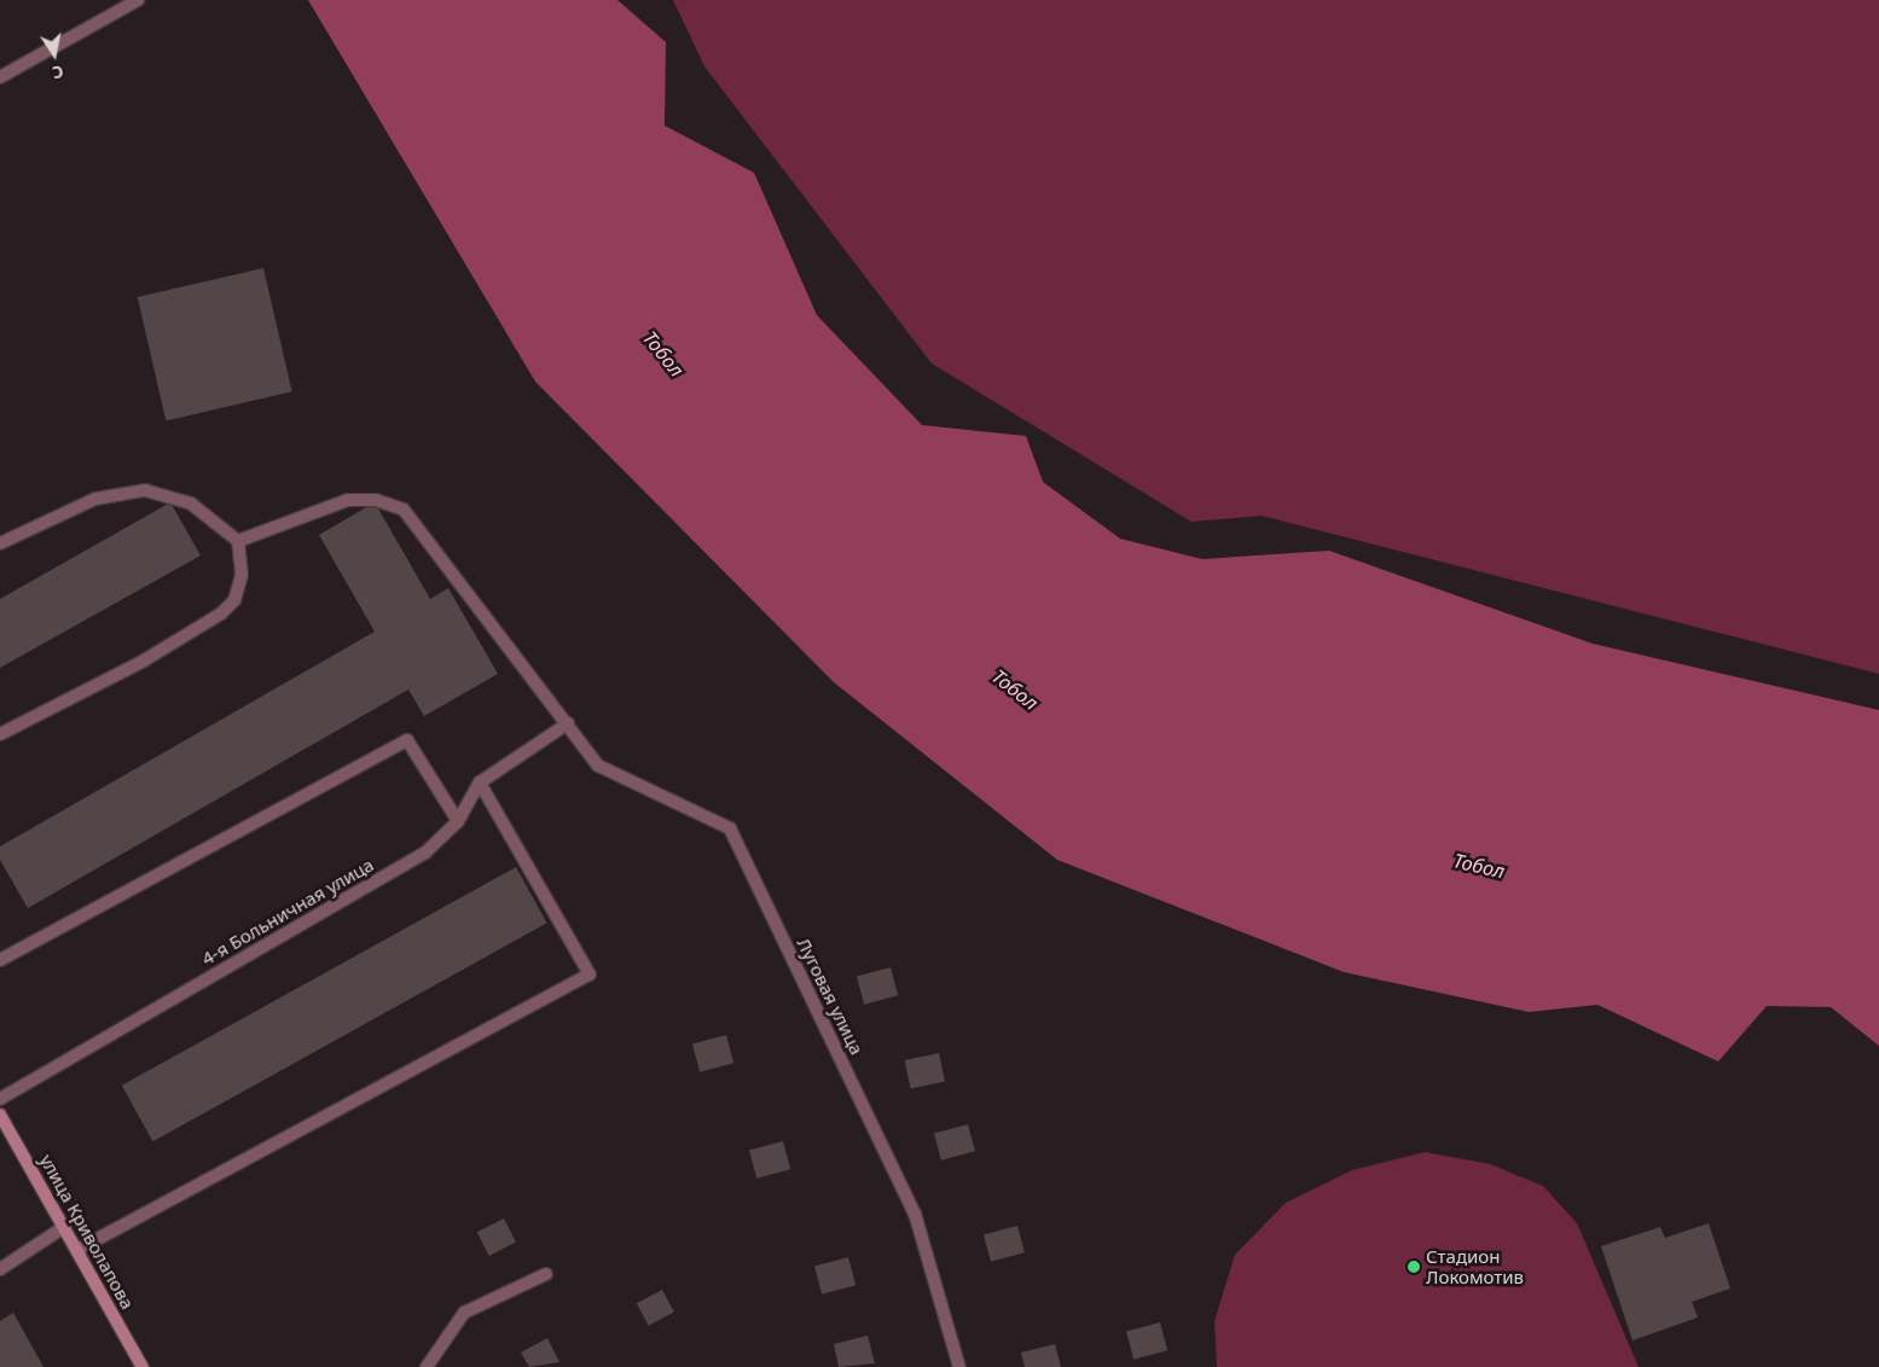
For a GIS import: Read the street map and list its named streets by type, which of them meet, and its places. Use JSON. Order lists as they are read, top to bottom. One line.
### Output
{"streets":{"street":["улица Криволапова"],"lane":["4-я Больничная улица","Луговая улица"]},"crossings":[["4-я Больничная улица","Луговая улица"]],"water":["Тобол"],"places":["Стадион Локомотив"],"north":"bottom"}
